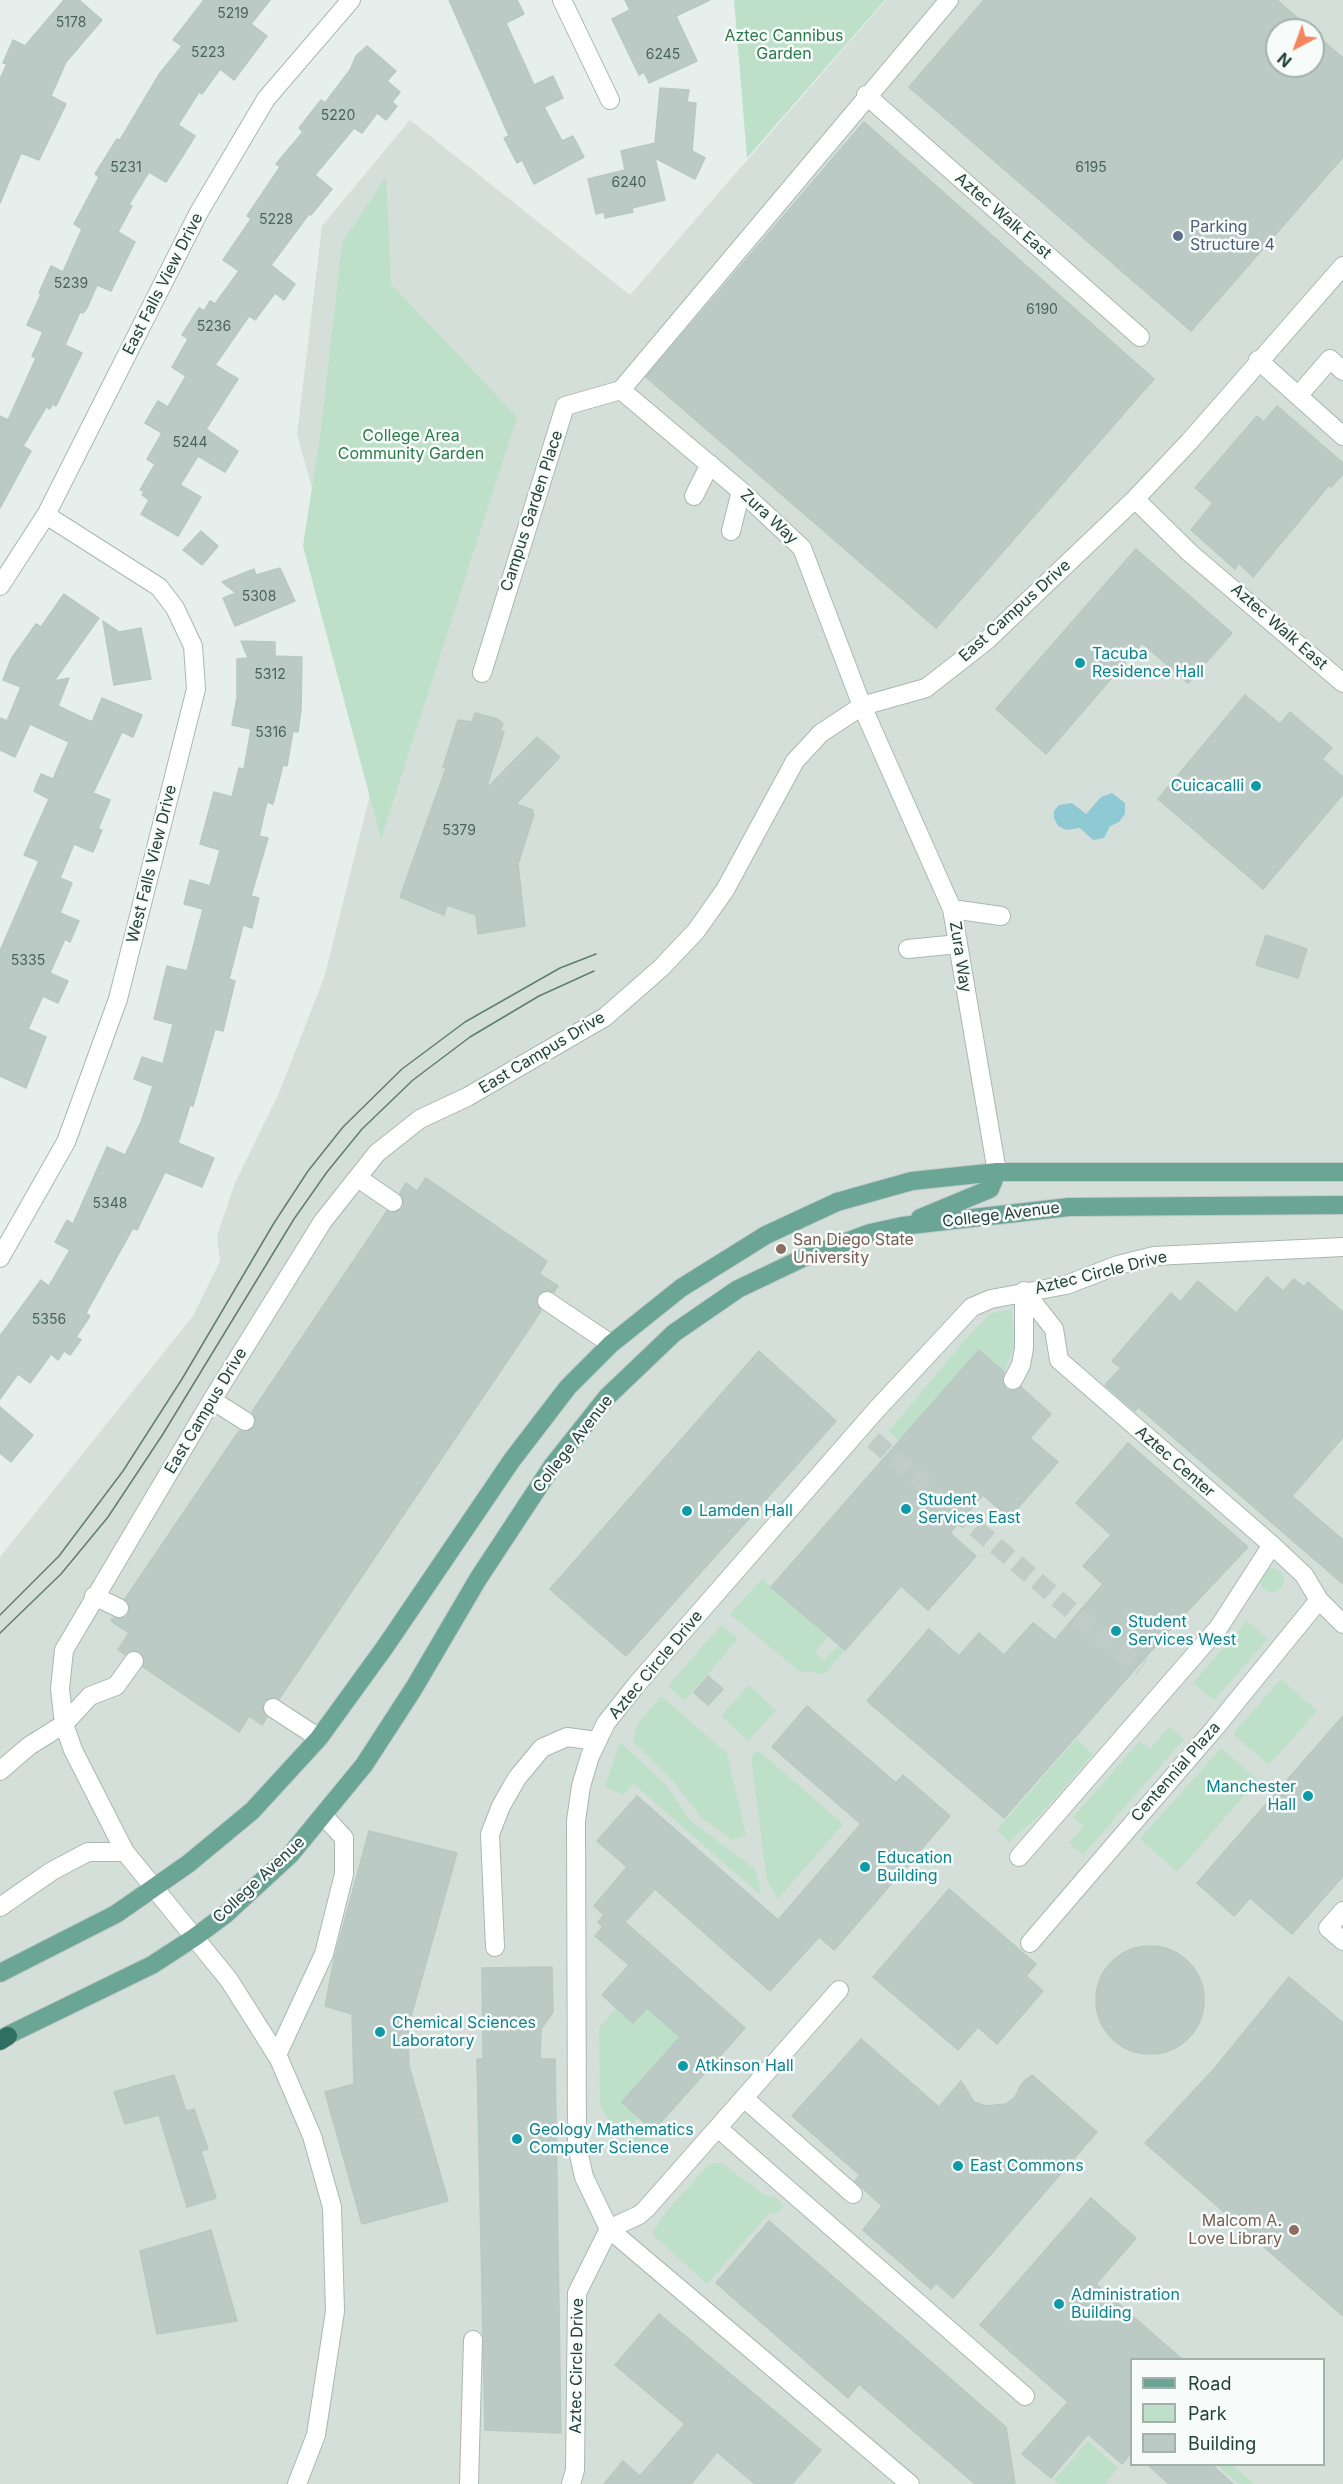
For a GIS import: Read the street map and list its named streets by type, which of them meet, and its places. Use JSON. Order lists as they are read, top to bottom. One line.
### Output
{"streets":{"main road":["College Avenue"],"street":["Aztec Walk East","East Falls View Drive","Campus Garden Place","Zura Way","East Campus Drive","West Falls View Drive","Aztec Circle Drive","Aztec Center","Centennial Plaza"]},"crossings":[["Aztec Walk East","East Campus Drive"],["East Falls View Drive","West Falls View Drive"],["Campus Garden Place","Zura Way"],["Zura Way","East Campus Drive"],["East Campus Drive","College Avenue"],["Aztec Circle Drive","Aztec Center"],["Aztec Center","Centennial Plaza"]],"parks":["Aztec Cannibus Garden","College Area Community Garden"],"places":["Parking Structure 4","Tacuba Residence Hall","Cuicacalli","San Diego State University","Student Services East","Lamden Hall","Student Services West","Manchester Hall","Education Building","Chemical Sciences Laboratory","Atkinson Hall","Geology Mathematics Computer Science","East Commons","Malcom A. Love Library","Administration Building"],"house_numbers":["5219","5178","5223","6245","5220","5231","6195","6240","5228","5239","6190","5236","5244","5308","5312","5316","5379","5335","5348","5356"],"legend":["Road","Park","Building"],"north":"bottom left"}
